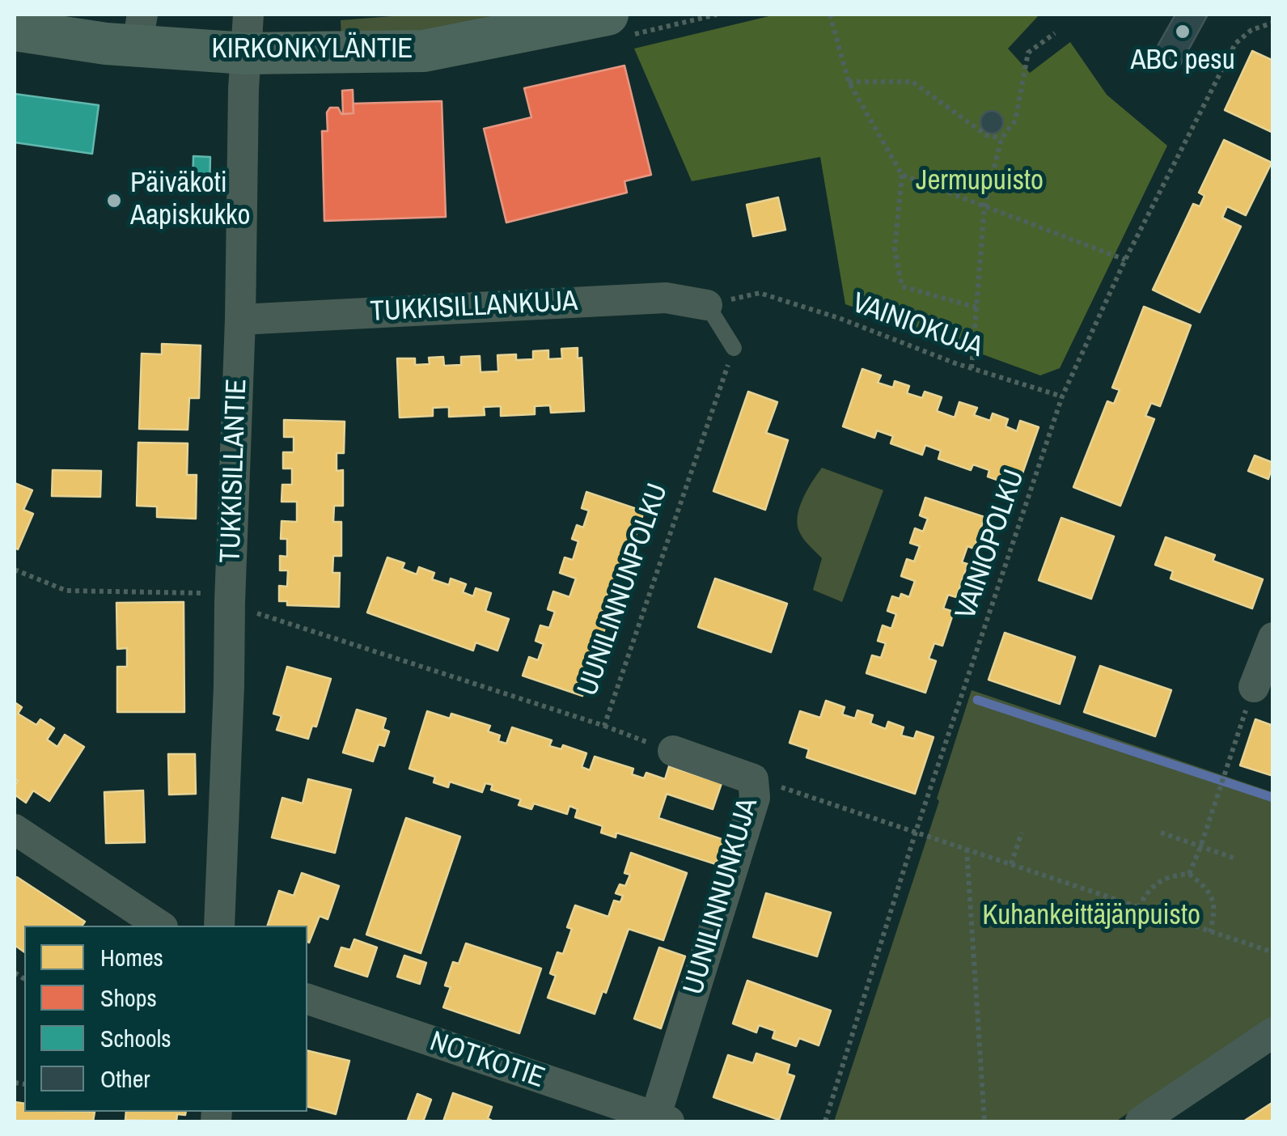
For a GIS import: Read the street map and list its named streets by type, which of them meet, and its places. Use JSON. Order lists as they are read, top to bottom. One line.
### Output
{"streets":{"main road":["KIRKONKYLÄNTIE"],"street":["TUKKISILLANKUJA","TUKKISILLANTIE","UUNILINNUNKUJA","NOTKOTIE"],"path":["VAINIOKUJA","VAINIOPOLKU","UUNILINNUNPOLKU"]},"crossings":[["KIRKONKYLÄNTIE","TUKKISILLANTIE"],["TUKKISILLANKUJA","TUKKISILLANTIE"],["VAINIOKUJA","VAINIOPOLKU"],["UUNILINNUNKUJA","NOTKOTIE"]],"parks":["Jermupuisto","Kuhankeittäjänpuisto"],"places":["ABC pesu","Päiväkoti Aapiskukko"],"legend":["Homes","Shops","Schools","Other"]}
